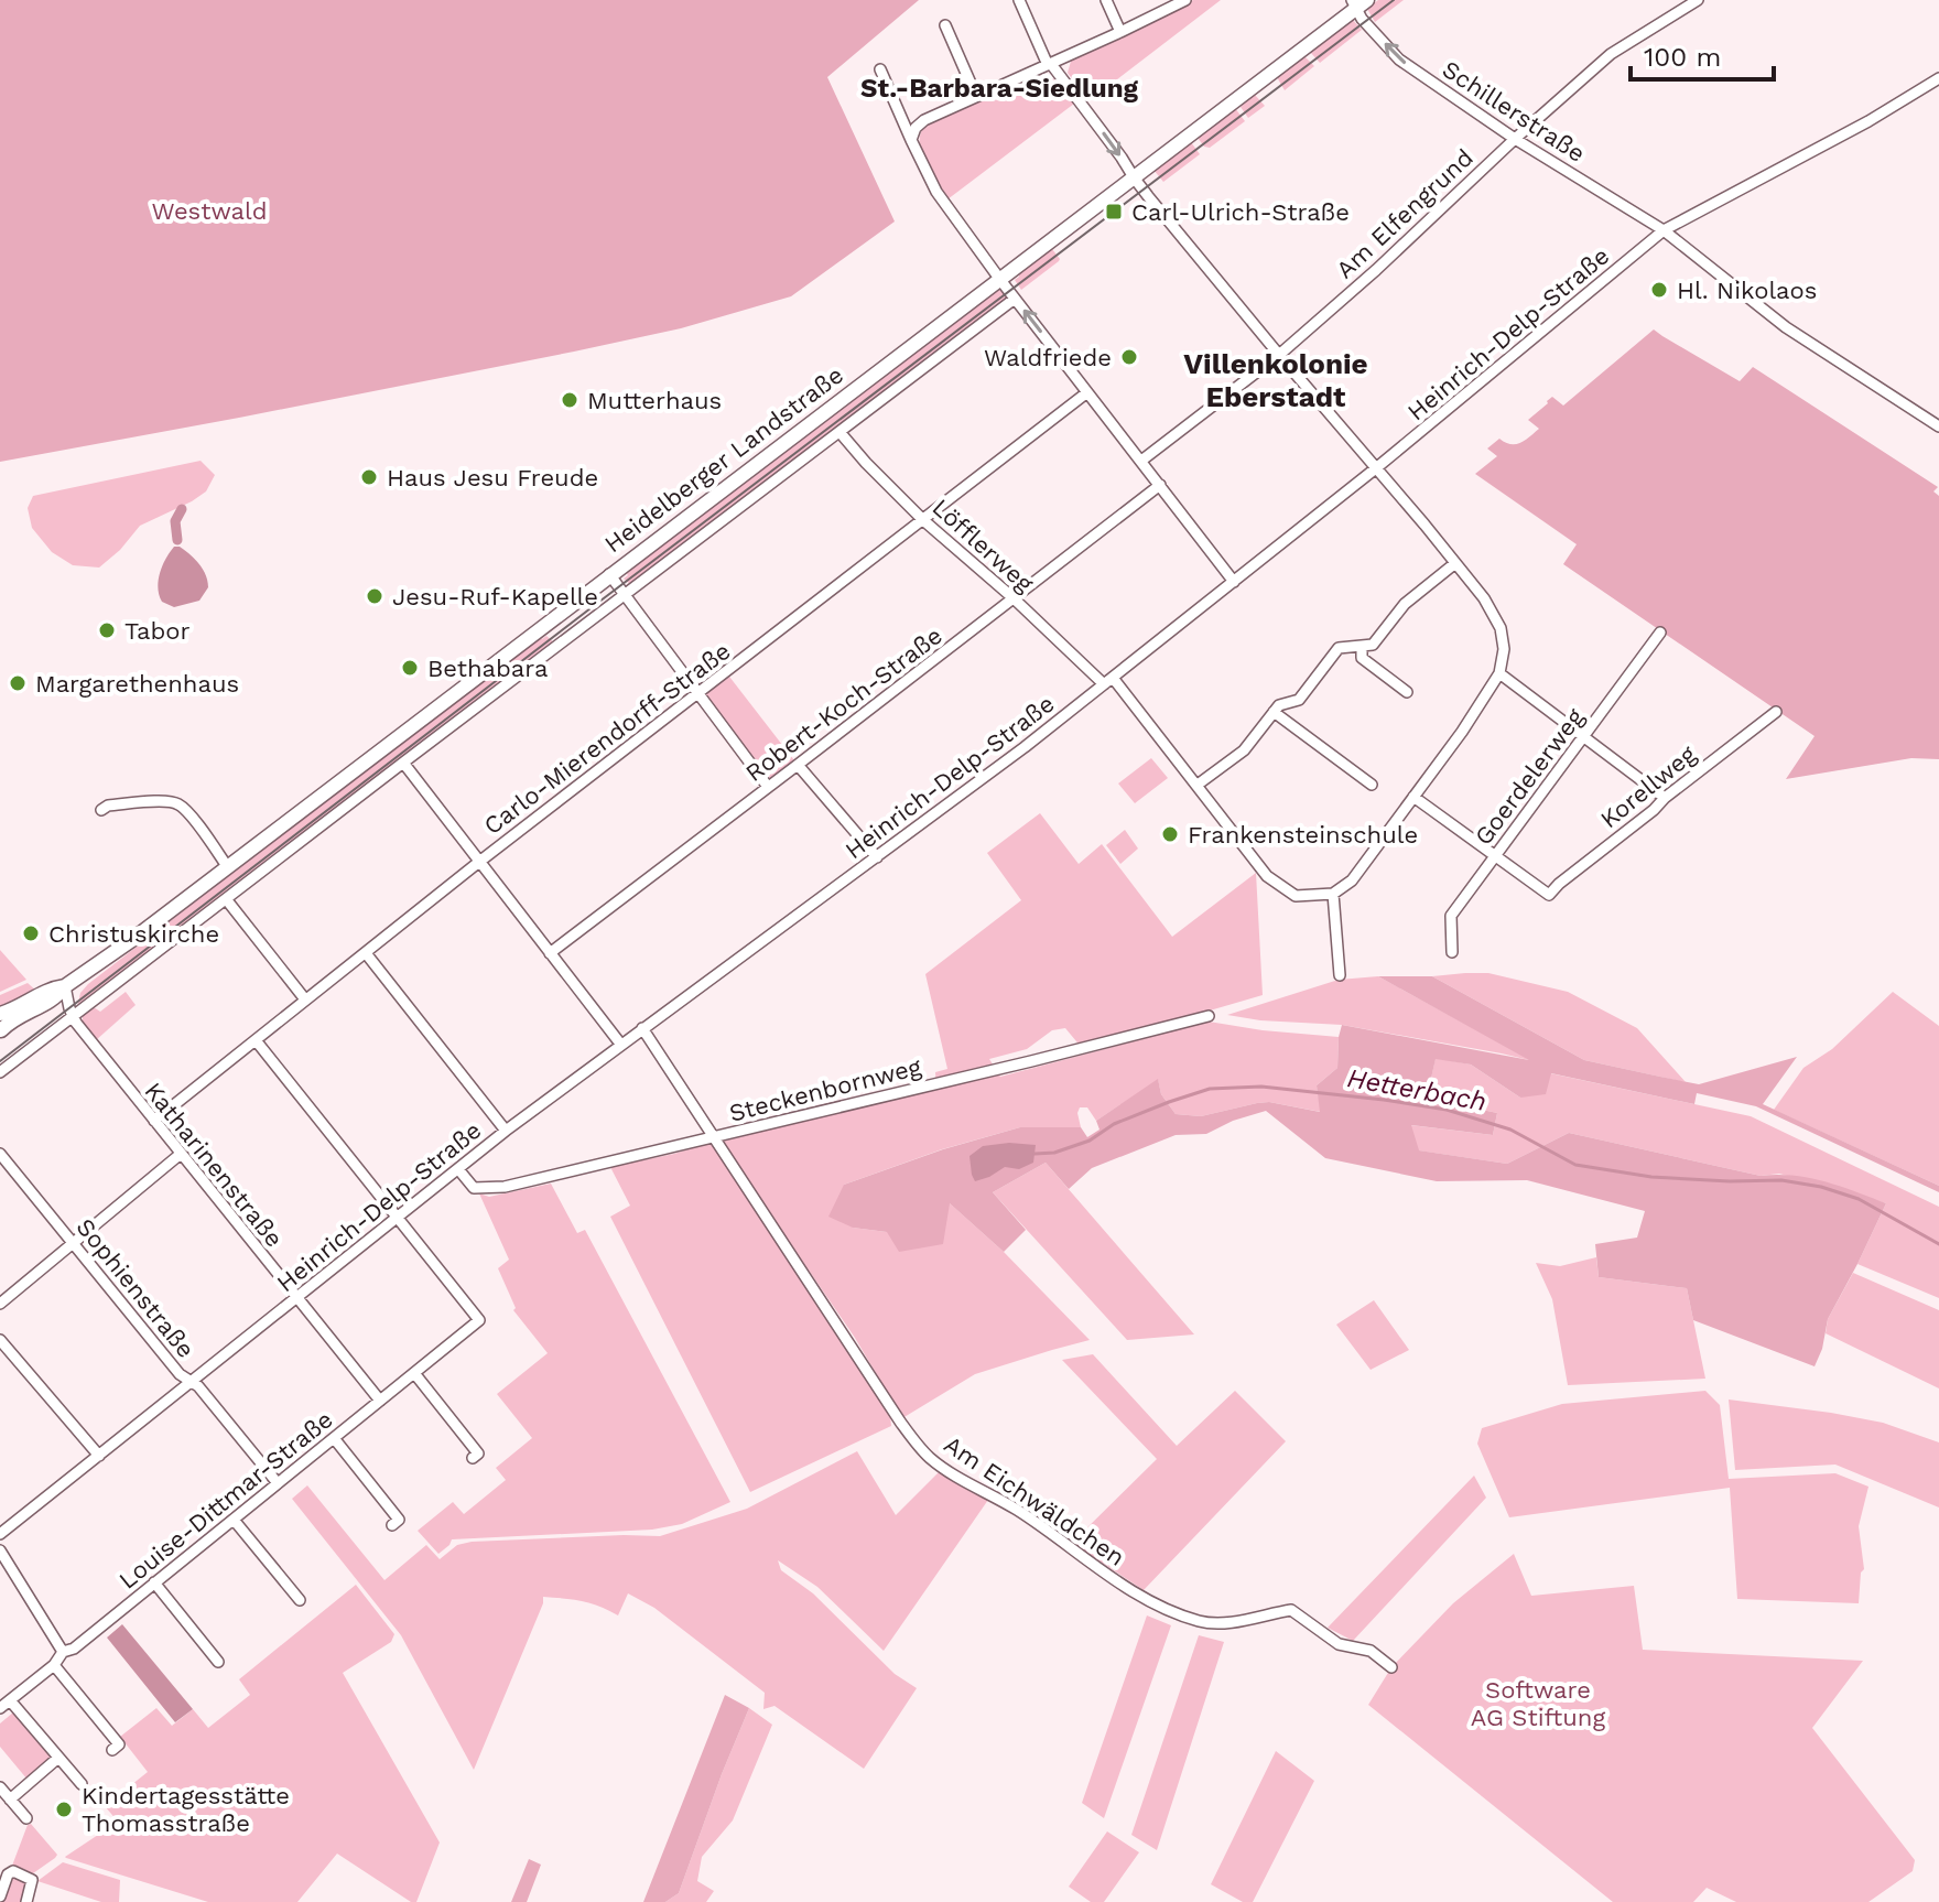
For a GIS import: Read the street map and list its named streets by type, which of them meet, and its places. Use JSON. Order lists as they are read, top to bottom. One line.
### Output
{"streets":{"street":["Schillerstraße","Am Elfengrund","Heinrich-Delp-Straße","Heidelberger Landstraße","Löfflerweg","Robert-Koch-Straße","Carlo-Mierendorff-Straße","Goerdelerweg","Korellweg","Steckenbornweg","Katharinenstraße","Sophienstraße","Louise-Dittmar-Straße","Am Eichwäldchen"]},"crossings":[["Schillerstraße","Am Elfengrund"],["Schillerstraße","Heinrich-Delp-Straße"],["Schillerstraße","Heidelberger Landstraße"],["Heinrich-Delp-Straße","Löfflerweg"],["Heinrich-Delp-Straße","Steckenbornweg"],["Heinrich-Delp-Straße","Katharinenstraße"],["Heinrich-Delp-Straße","Sophienstraße"],["Heinrich-Delp-Straße","Louise-Dittmar-Straße"],["Heinrich-Delp-Straße","Am Eichwäldchen"],["Heidelberger Landstraße","Löfflerweg"],["Heidelberger Landstraße","Katharinenstraße"],["Löfflerweg","Robert-Koch-Straße"],["Löfflerweg","Carlo-Mierendorff-Straße"],["Carlo-Mierendorff-Straße","Katharinenstraße"],["Goerdelerweg","Korellweg"],["Steckenbornweg","Am Eichwäldchen"],["Katharinenstraße","Louise-Dittmar-Straße"],["Sophienstraße","Louise-Dittmar-Straße"]],"districts":["St.-Barbara-Siedlung","Villenkolonie Eberstadt"],"water":["Hetterbach"],"parks":["Westwald","Software AG Stiftung"],"places":{"transit":["Carl-Ulrich-Straße"],"other":["Hl. Nikolaos","Waldfriede","Mutterhaus","Haus Jesu Freude","Jesu-Ruf-Kapelle","Tabor","Bethabara","Margarethenhaus","Frankensteinschule","Christuskirche","Kindertagesstätte Thomasstraße"]},"scale_bar":"100 m"}
